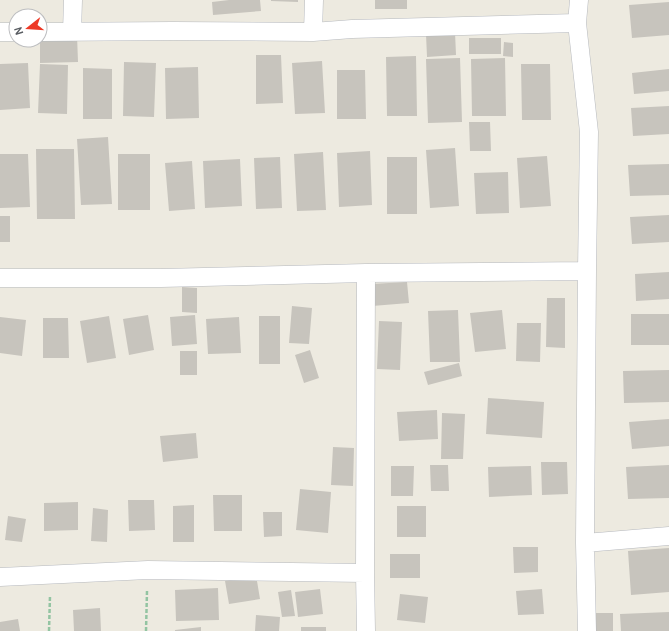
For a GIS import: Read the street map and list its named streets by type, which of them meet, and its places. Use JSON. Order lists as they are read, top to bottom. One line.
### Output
{"north":"left"}
